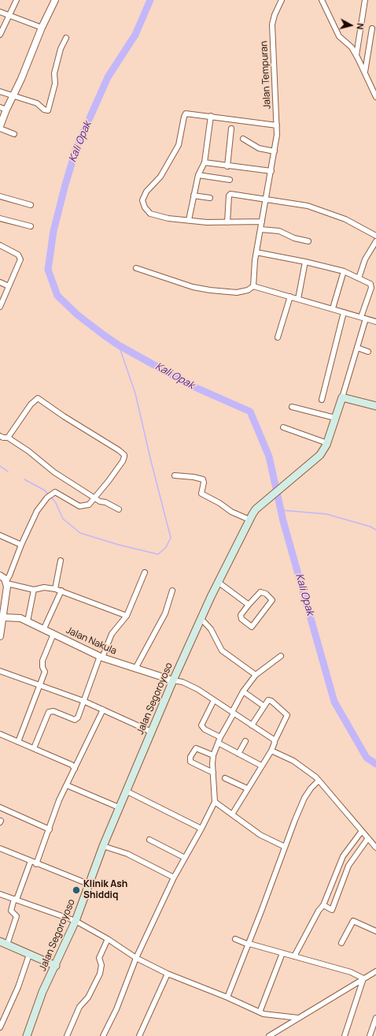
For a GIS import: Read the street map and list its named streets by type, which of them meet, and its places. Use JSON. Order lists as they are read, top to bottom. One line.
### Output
{"streets":{"main road":["Jalan Segoroyoso"],"street":["Jalan Tempuran","Jalan Nakula"]},"crossings":[["Jalan Nakula","Jalan Segoroyoso"]],"water":["Kali Opak"],"places":["Klinik Ash Shiddiq"],"north":"right"}
